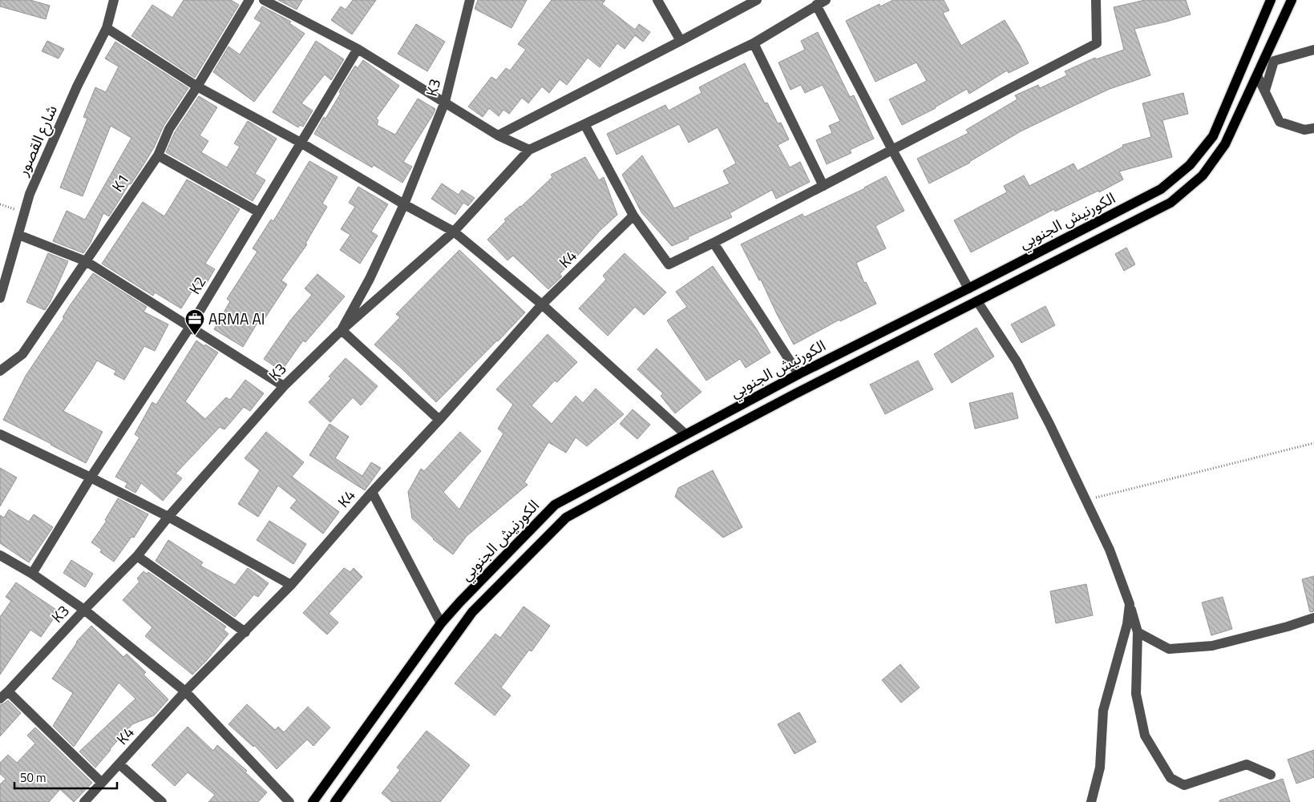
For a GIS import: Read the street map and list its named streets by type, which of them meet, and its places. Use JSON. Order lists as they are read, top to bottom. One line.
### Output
{"streets":{"main road":["الكورنيش الجنوبي"],"street":["K3","شارع القصور","K1","K4","K2"]},"places":{"office":["ARMA AI"]},"scale_bar":"50 m"}
